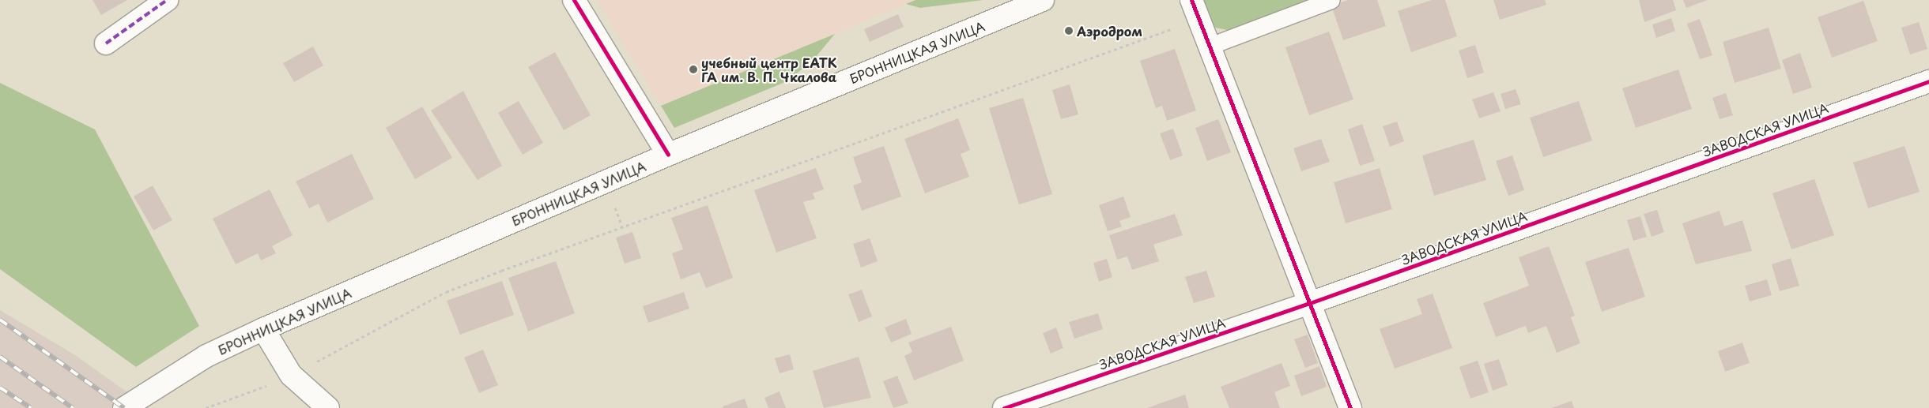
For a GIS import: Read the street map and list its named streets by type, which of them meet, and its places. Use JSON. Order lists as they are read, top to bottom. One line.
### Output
{"streets":{"street":["БРОННИЦКАЯ УЛИЦА","ЗАВОДСКАЯ УЛИЦА"]},"places":["Аэродром","учебный центр ЕАТК ГА им. В. П. Чкалова"]}
